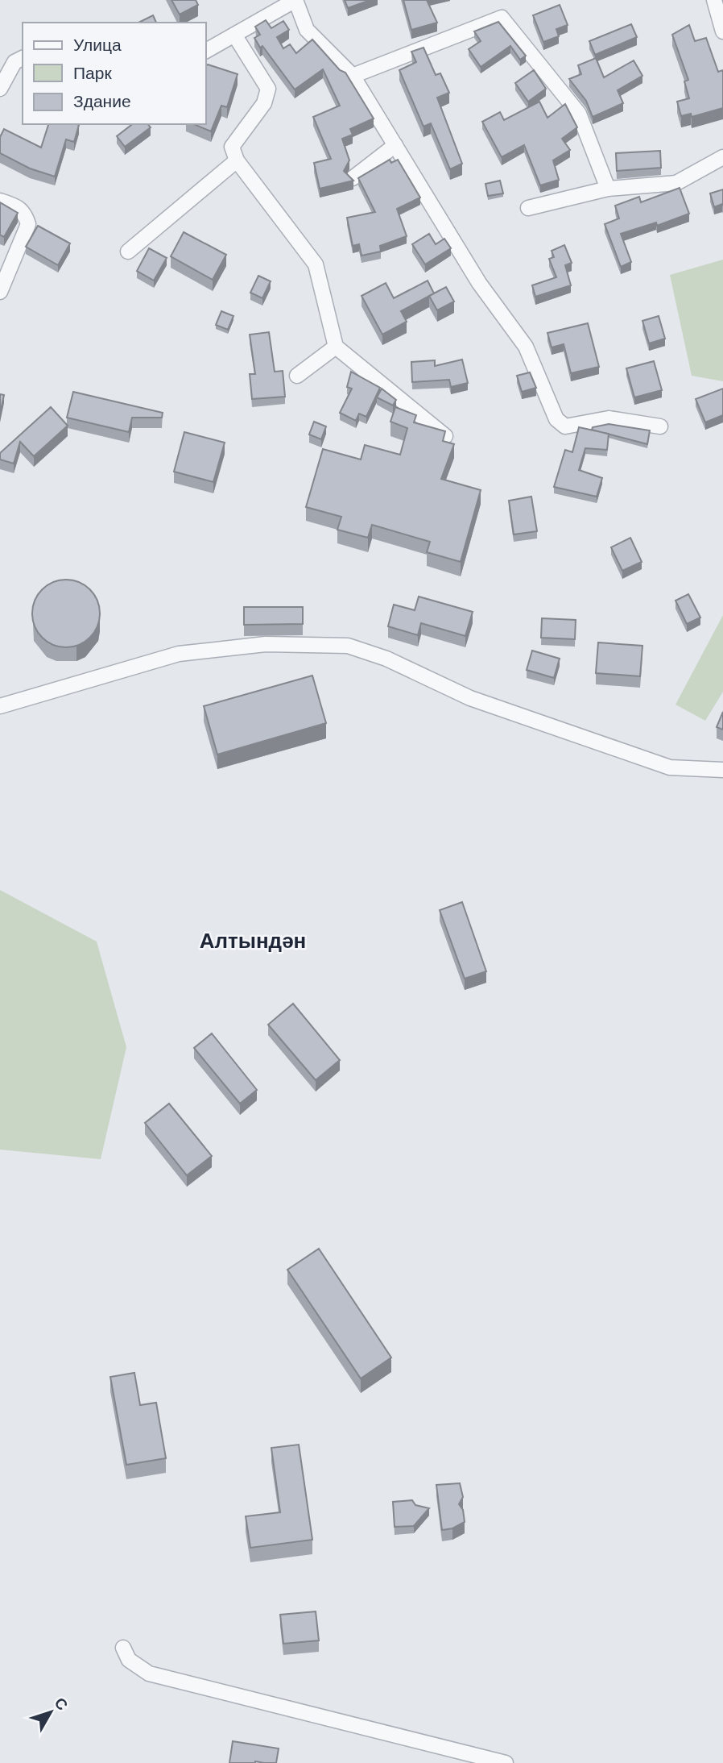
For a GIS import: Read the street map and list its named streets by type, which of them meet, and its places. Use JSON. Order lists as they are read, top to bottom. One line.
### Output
{"districts":["Алтындән"],"legend":["Улица","Парк","Здание"],"north":"top right"}
